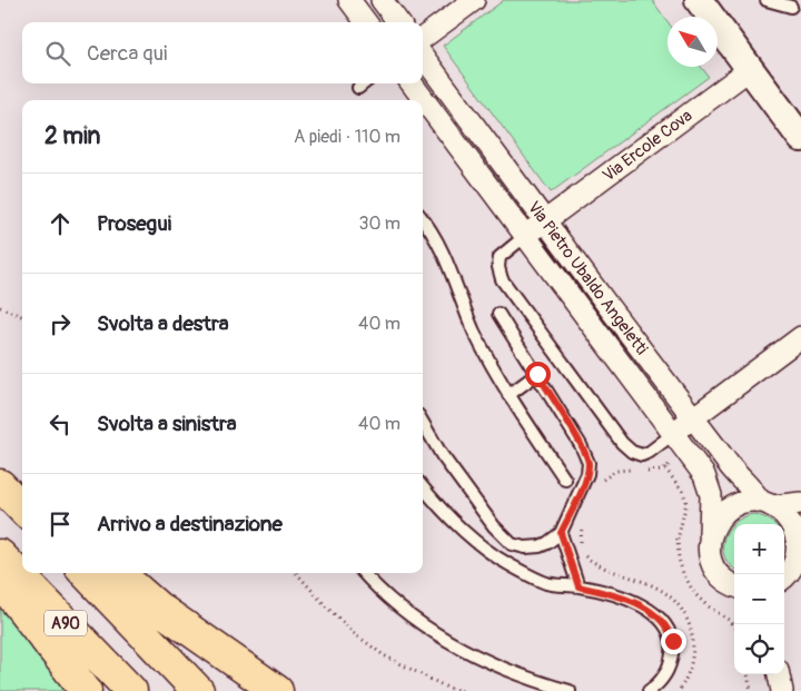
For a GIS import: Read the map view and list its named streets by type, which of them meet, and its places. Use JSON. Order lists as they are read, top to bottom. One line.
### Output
{"streets":{"highway":["A90"],"street":["Via Ercole Cova","Via Pietro Ubaldo Angeletti"]},"crossings":[["Via Ercole Cova","Via Pietro Ubaldo Angeletti"]],"north":"top left","page":{"search":"Cerca qui","heading":["2 min","A piedi · 110 m"],"list":[["Prosegui","30 m"],["Svolta a destra","40 m"],["Svolta a sinistra","40 m"],"Arrivo a destinazione"],"map_buttons":["+","−"]}}
